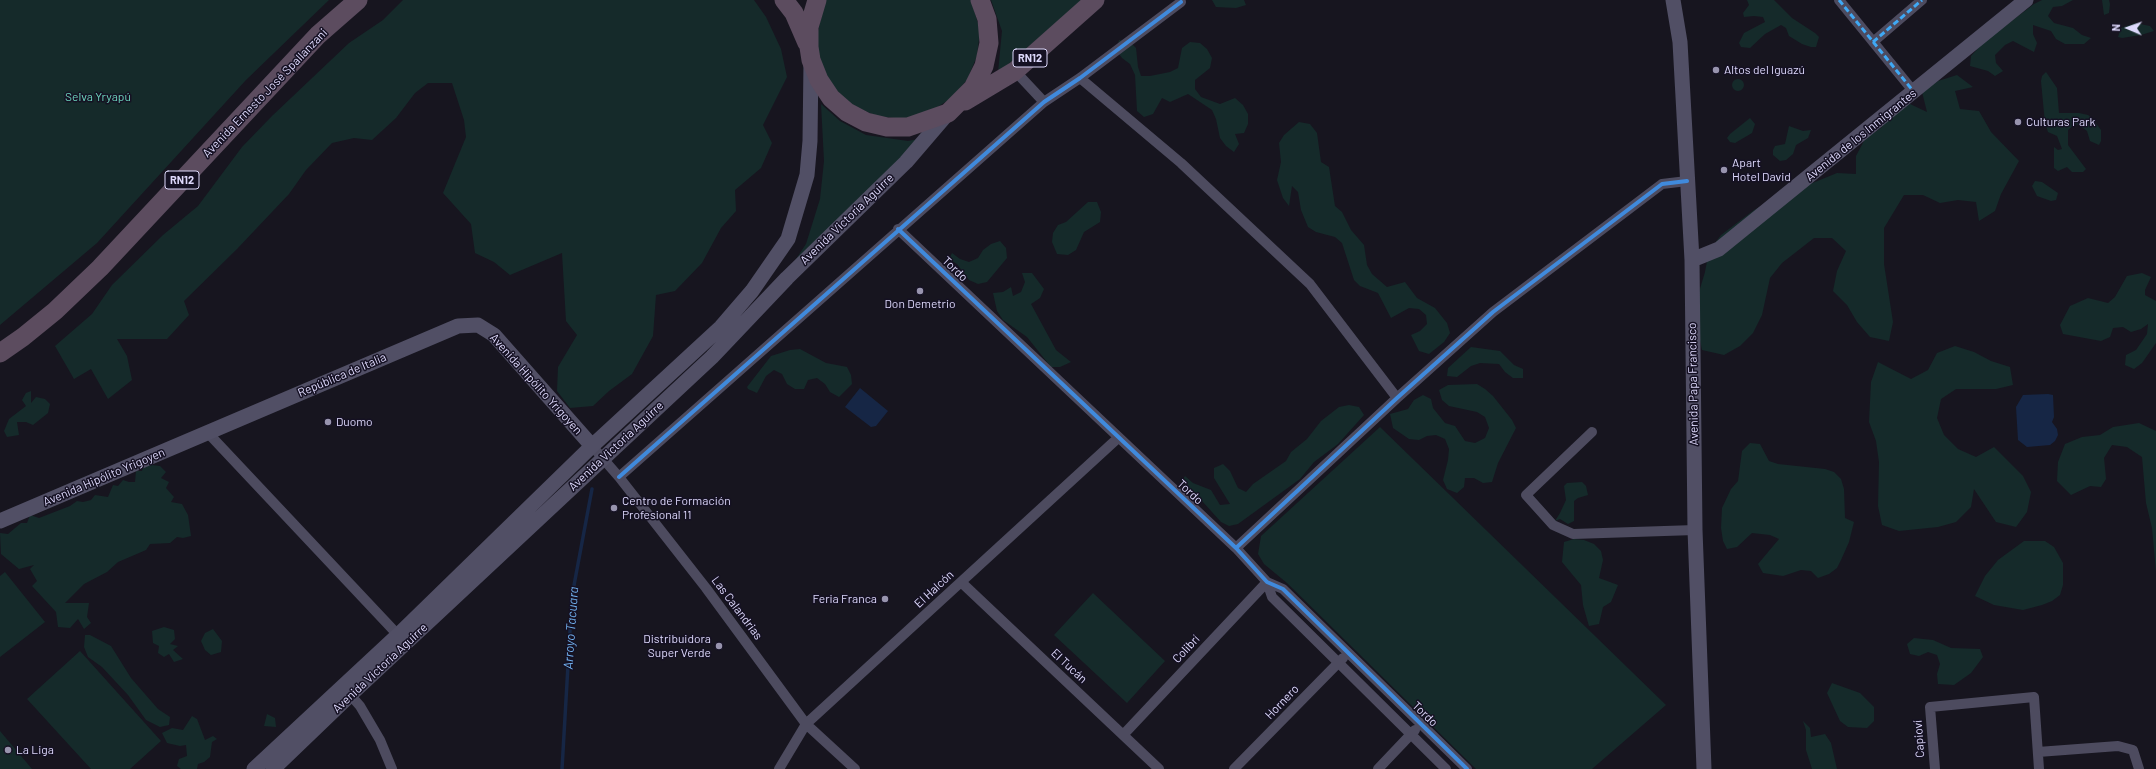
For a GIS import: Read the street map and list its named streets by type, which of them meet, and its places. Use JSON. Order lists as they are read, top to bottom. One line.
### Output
{"streets":{"highway":["RN12","Avenida Ernesto José Spallanzani"],"main road":["Avenida de los Inmigrantes","Avenida Victoria Aguirre","República de Italia","Avenida Hipólito Yrigoyen","Avenida Papa Francisco"],"street":["Tordo","El Halcón","Las Calandrias","Colibrí","El Tucán","Hornero","Capioví"]},"crossings":[["RN12","Avenida Victoria Aguirre"],["Avenida de los Inmigrantes","Avenida Papa Francisco"],["Avenida Victoria Aguirre","Avenida Hipólito Yrigoyen"],["Avenida Victoria Aguirre","Las Calandrias"],["Tordo","El Halcón"],["Tordo","Colibrí"],["Tordo","Hornero"],["República de Italia","Avenida Hipólito Yrigoyen"],["Avenida Hipólito Yrigoyen","Las Calandrias"],["El Halcón","Las Calandrias"],["El Halcón","El Tucán"],["Colibrí","El Tucán"]],"water":["Arroyo Tacuara"],"parks":["Selva Yryapú"],"places":["Altos del Iguazú","Culturas Park","Apart Hotel David","Don Demetrio","Duomo","Centro de Formación Profesional 11","Feria Franca","Distribuidora Super Verde","La Liga"],"north":"left"}
